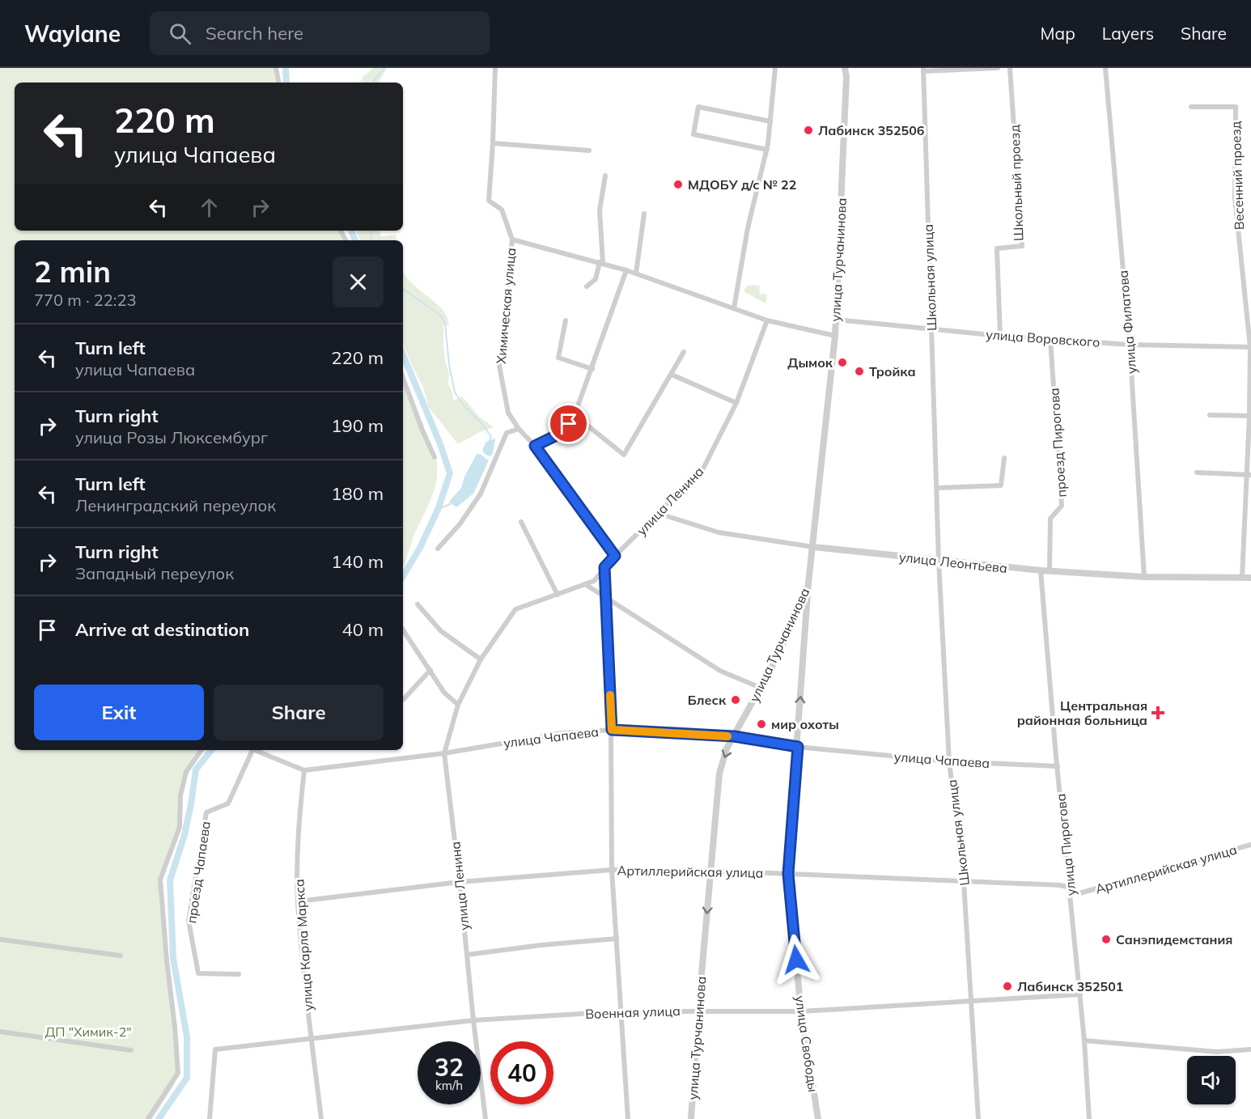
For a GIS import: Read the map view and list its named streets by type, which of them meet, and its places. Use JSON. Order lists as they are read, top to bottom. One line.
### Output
{"streets":{"street":["Весенний проезд","Школьный проезд","улица Турчанинова","Школьная улица","Химическая улица","улица Филатова","улица Воровского","проезд Пирогова","улица Ленина","улица Леонтьева","улица Чапаева","улица Пирогова","Артиллерийская улица","проезд Чапаева","улица Карла Маркса","Военная улица","улица Свободы"]},"crossings":[["Весенний проезд","улица Воровского"],["Школьный проезд","улица Воровского"],["улица Турчанинова","улица Воровского"],["улица Турчанинова","улица Леонтьева"],["улица Турчанинова","улица Чапаева"],["улица Турчанинова","Артиллерийская улица"],["улица Турчанинова","Военная улица"],["улица Турчанинова","улица Свободы"],["Школьная улица","улица Воровского"],["Школьная улица","улица Леонтьева"],["Школьная улица","улица Чапаева"],["Школьная улица","Артиллерийская улица"],["Школьная улица","Военная улица"],["Химическая улица","улица Ленина"],["улица Филатова","улица Воровского"],["улица Филатова","улица Леонтьева"],["улица Воровского","проезд Пирогова"],["проезд Пирогова","улица Леонтьева"],["улица Ленина","улица Леонтьева"],["улица Ленина","улица Чапаева"],["улица Ленина","Артиллерийская улица"],["улица Ленина","Военная улица"],["улица Леонтьева","улица Пирогова"],["улица Чапаева","улица Пирогова"],["улица Чапаева","улица Карла Маркса"],["улица Чапаева","улица Свободы"],["улица Пирогова","Артиллерийская улица"],["улица Пирогова","Военная улица"],["Артиллерийская улица","улица Карла Маркса"],["Артиллерийская улица","улица Свободы"],["улица Карла Маркса","Военная улица"],["Военная улица","улица Свободы"]],"parks":["ДП \"Химик-2\""],"places":{"other":["Лабинск 352506","МДОБУ д/с № 22","Дымок","Тройка","Блеск","мир охоты","Санэпидемстания","Лабинск 352501"],"health":["Центральная районная больница"]},"page":{"header":"Waylane","search":"Search here","nav":["Map","Layers","Share"],"turn":["220 m","улица Чапаева"],"heading":["2 min","770 m · 22:23"],"list":[{"name":"Turn left","note":"улица Чапаева","value":"220 m"},{"name":"Turn right","note":"улица Розы Люксембург","value":"190 m"},{"name":"Turn left","note":"Ленинградский переулок","value":"180 m"},{"name":"Turn right","note":"Западный переулок","value":"140 m"},{"name":"Arrive at destination","value":"40 m"}],"buttons":["Exit","Share"],"speed":"32 km/h","limit":"40"}}
